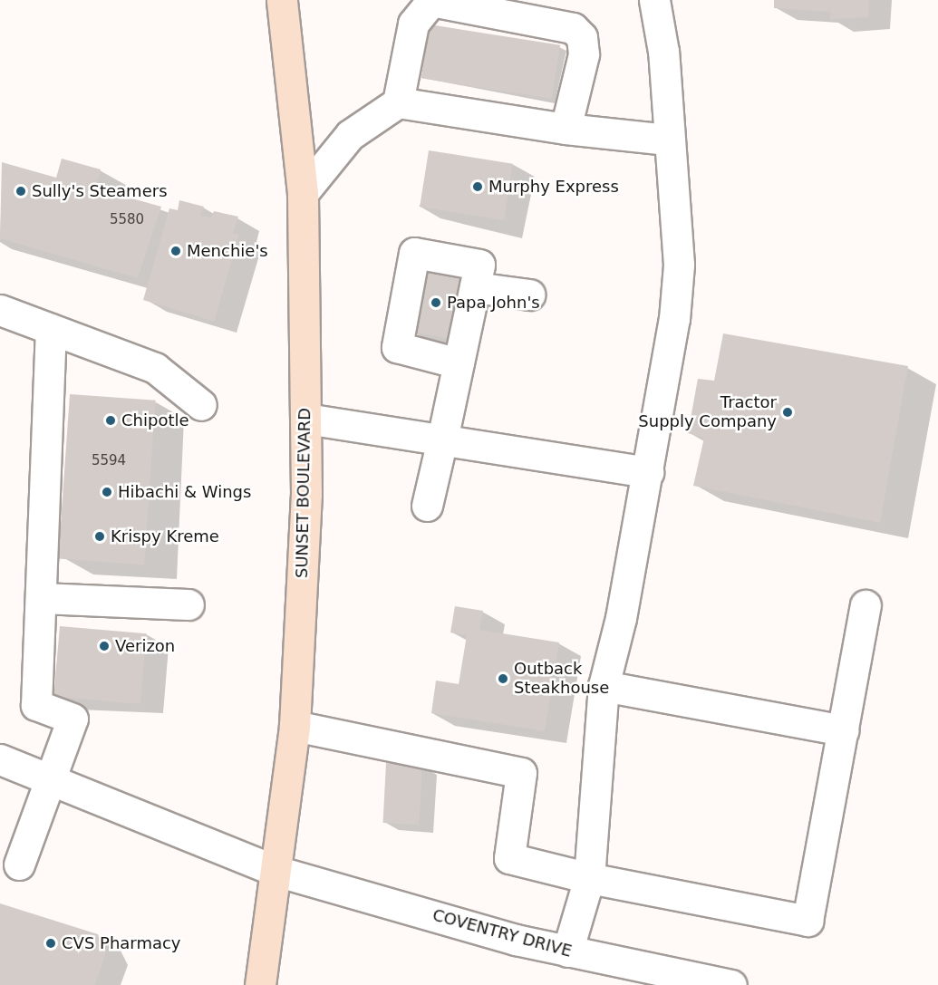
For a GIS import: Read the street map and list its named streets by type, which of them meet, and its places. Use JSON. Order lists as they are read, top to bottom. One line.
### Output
{"streets":{"main road":["SUNSET BOULEVARD"],"street":["COVENTRY DRIVE"]},"crossings":[["SUNSET BOULEVARD","COVENTRY DRIVE"]],"places":["Murphy Express","Sully's Steamers","Menchie's","Papa John's","Tractor Supply Company","Chipotle","Hibachi & Wings","Krispy Kreme","Verizon","Outback Steakhouse","CVS Pharmacy"],"house_numbers":["5580","5594"]}
